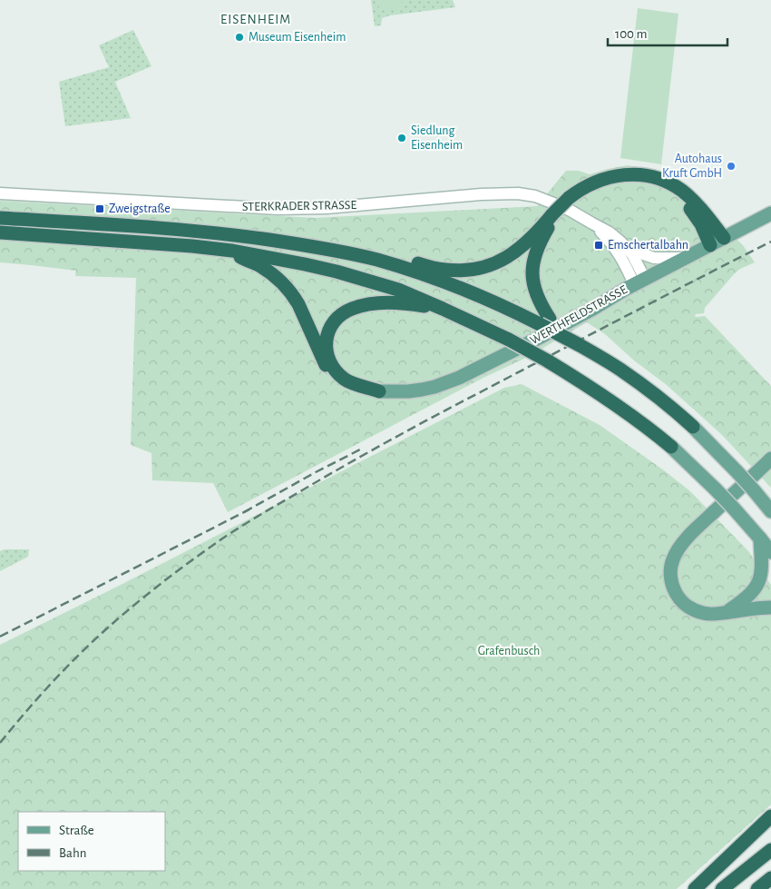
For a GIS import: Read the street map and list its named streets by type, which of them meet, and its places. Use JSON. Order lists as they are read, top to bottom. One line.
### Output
{"streets":{"main road":["WERTHFELDSTRASSE"],"street":["STERKRADER STRASSE"]},"crossings":[["STERKRADER STRASSE","WERTHFELDSTRASSE"]],"districts":["EISENHEIM"],"parks":["Grafenbusch"],"places":{"other":["Museum Eisenheim","Siedlung Eisenheim","Autohaus Kruft GmbH"],"transit":["Zweigstraße","Emschertalbahn"]},"legend":["Straße","Bahn"],"scale_bar":"100 m"}
